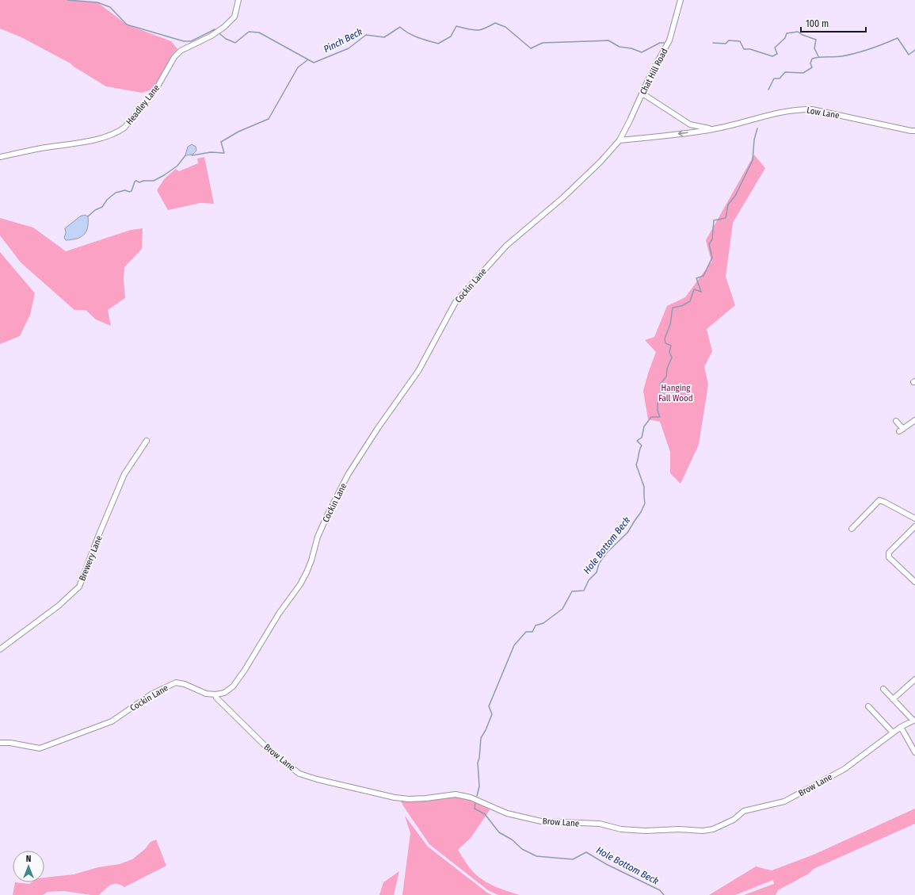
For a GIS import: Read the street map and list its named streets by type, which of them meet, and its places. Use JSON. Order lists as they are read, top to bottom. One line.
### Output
{"streets":{"street":["Chat Hill Road","Headley Lane","Low Lane","Cockin Lane","Brewery Lane","Brow Lane"]},"crossings":[["Chat Hill Road","Low Lane"],["Chat Hill Road","Cockin Lane"],["Low Lane","Cockin Lane"],["Cockin Lane","Brow Lane"]],"water":["Pinch Beck","Hole Bottom Beck"],"parks":["Hanging Fall Wood"],"scale_bar":"100 m","north":"top"}
